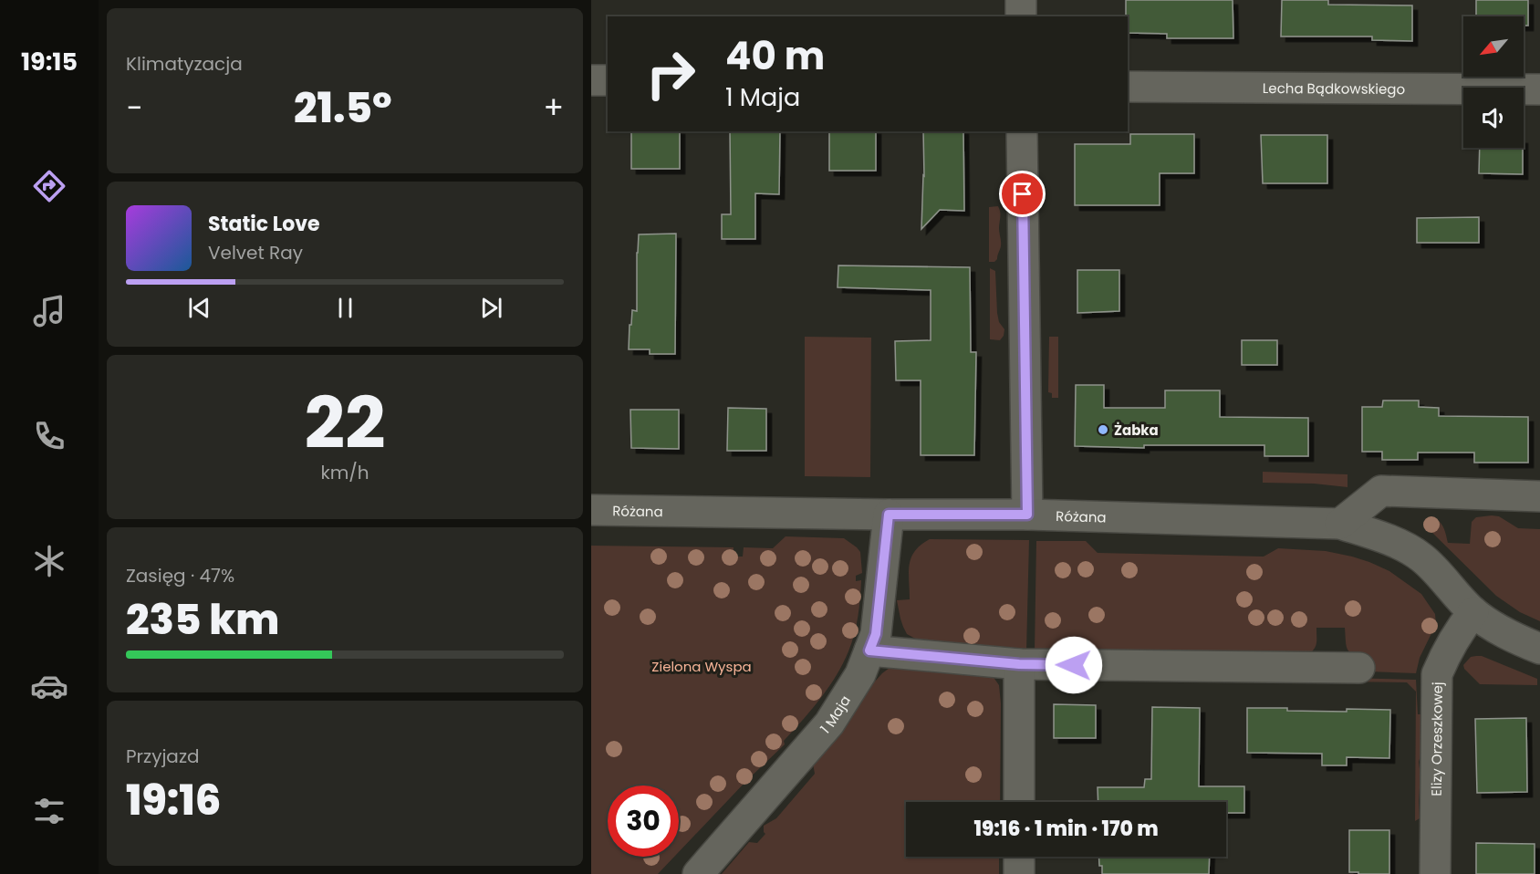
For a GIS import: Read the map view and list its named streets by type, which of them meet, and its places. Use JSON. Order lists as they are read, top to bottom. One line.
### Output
{"streets":{"street":["Lecha Bądkowskiego","Różana","1 Maja","Elizy Orzeszkowej"]},"crossings":[["Różana","1 Maja"],["Różana","Elizy Orzeszkowej"]],"parks":["Zielona Wyspa"],"places":["Żabka"],"north":"bottom left","page":{"tabs":"19:15","tile":["Klimatyzacja",["22","km/h"],["Zasięg · 47%","235 km"],["Przyjazd","19:16"]],"turn":["40 m","1 Maja"],"heat":["−","21.5°","+"],"song":["Static Love","Velvet Ray"],"limit":"30","trip":"19:16 · 1 min · 170 m"}}
